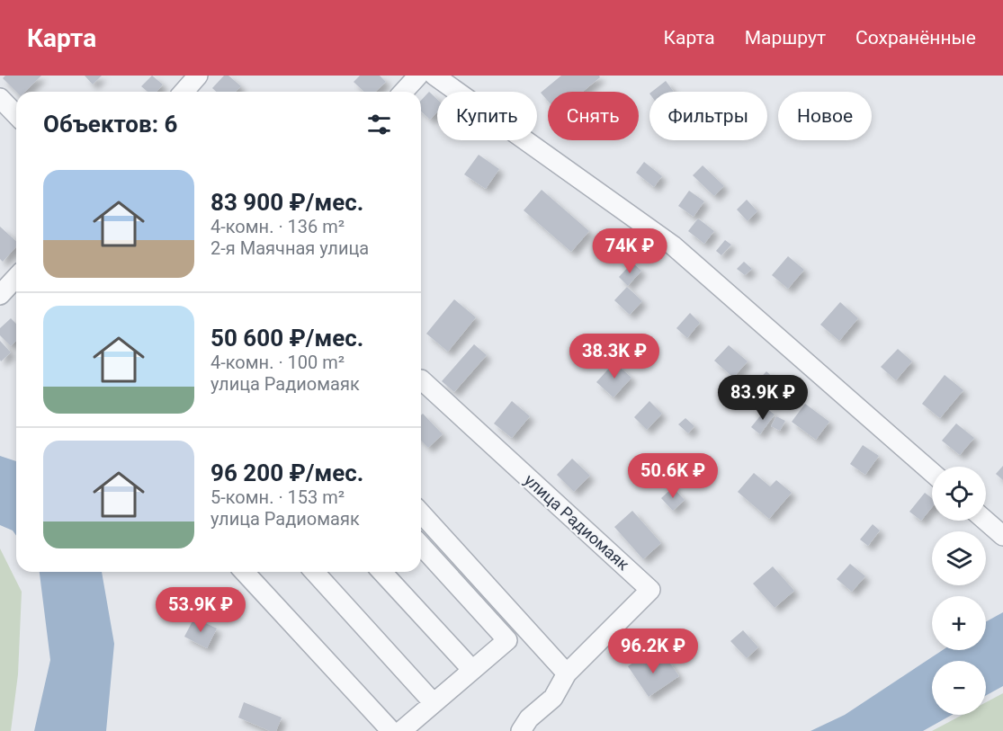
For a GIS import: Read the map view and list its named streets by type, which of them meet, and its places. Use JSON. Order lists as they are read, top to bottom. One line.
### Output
{"streets":{"street":["улица Радиомаяк"]},"page":{"header":"Карта","nav":["Карта","Маршрут","Сохранённые"],"chip":["Купить","Снять","Фильтры","Новое"],"heading":"Объектов: 6","list":[{"name":"83 900 ₽/мес.","note":"4-комн. · 136 m² · 2-я Маячная улица"},{"name":"50 600 ₽/мес.","note":"4-комн. · 100 m² · улица Радиомаяк"},{"name":"96 200 ₽/мес.","note":"5-комн. · 153 m² · улица Радиомаяк"}],"price":["74K ₽","38.3K ₽","83.9K ₽","50.6K ₽","53.9K ₽","96.2K ₽"],"map_buttons":["+","−"]}}
